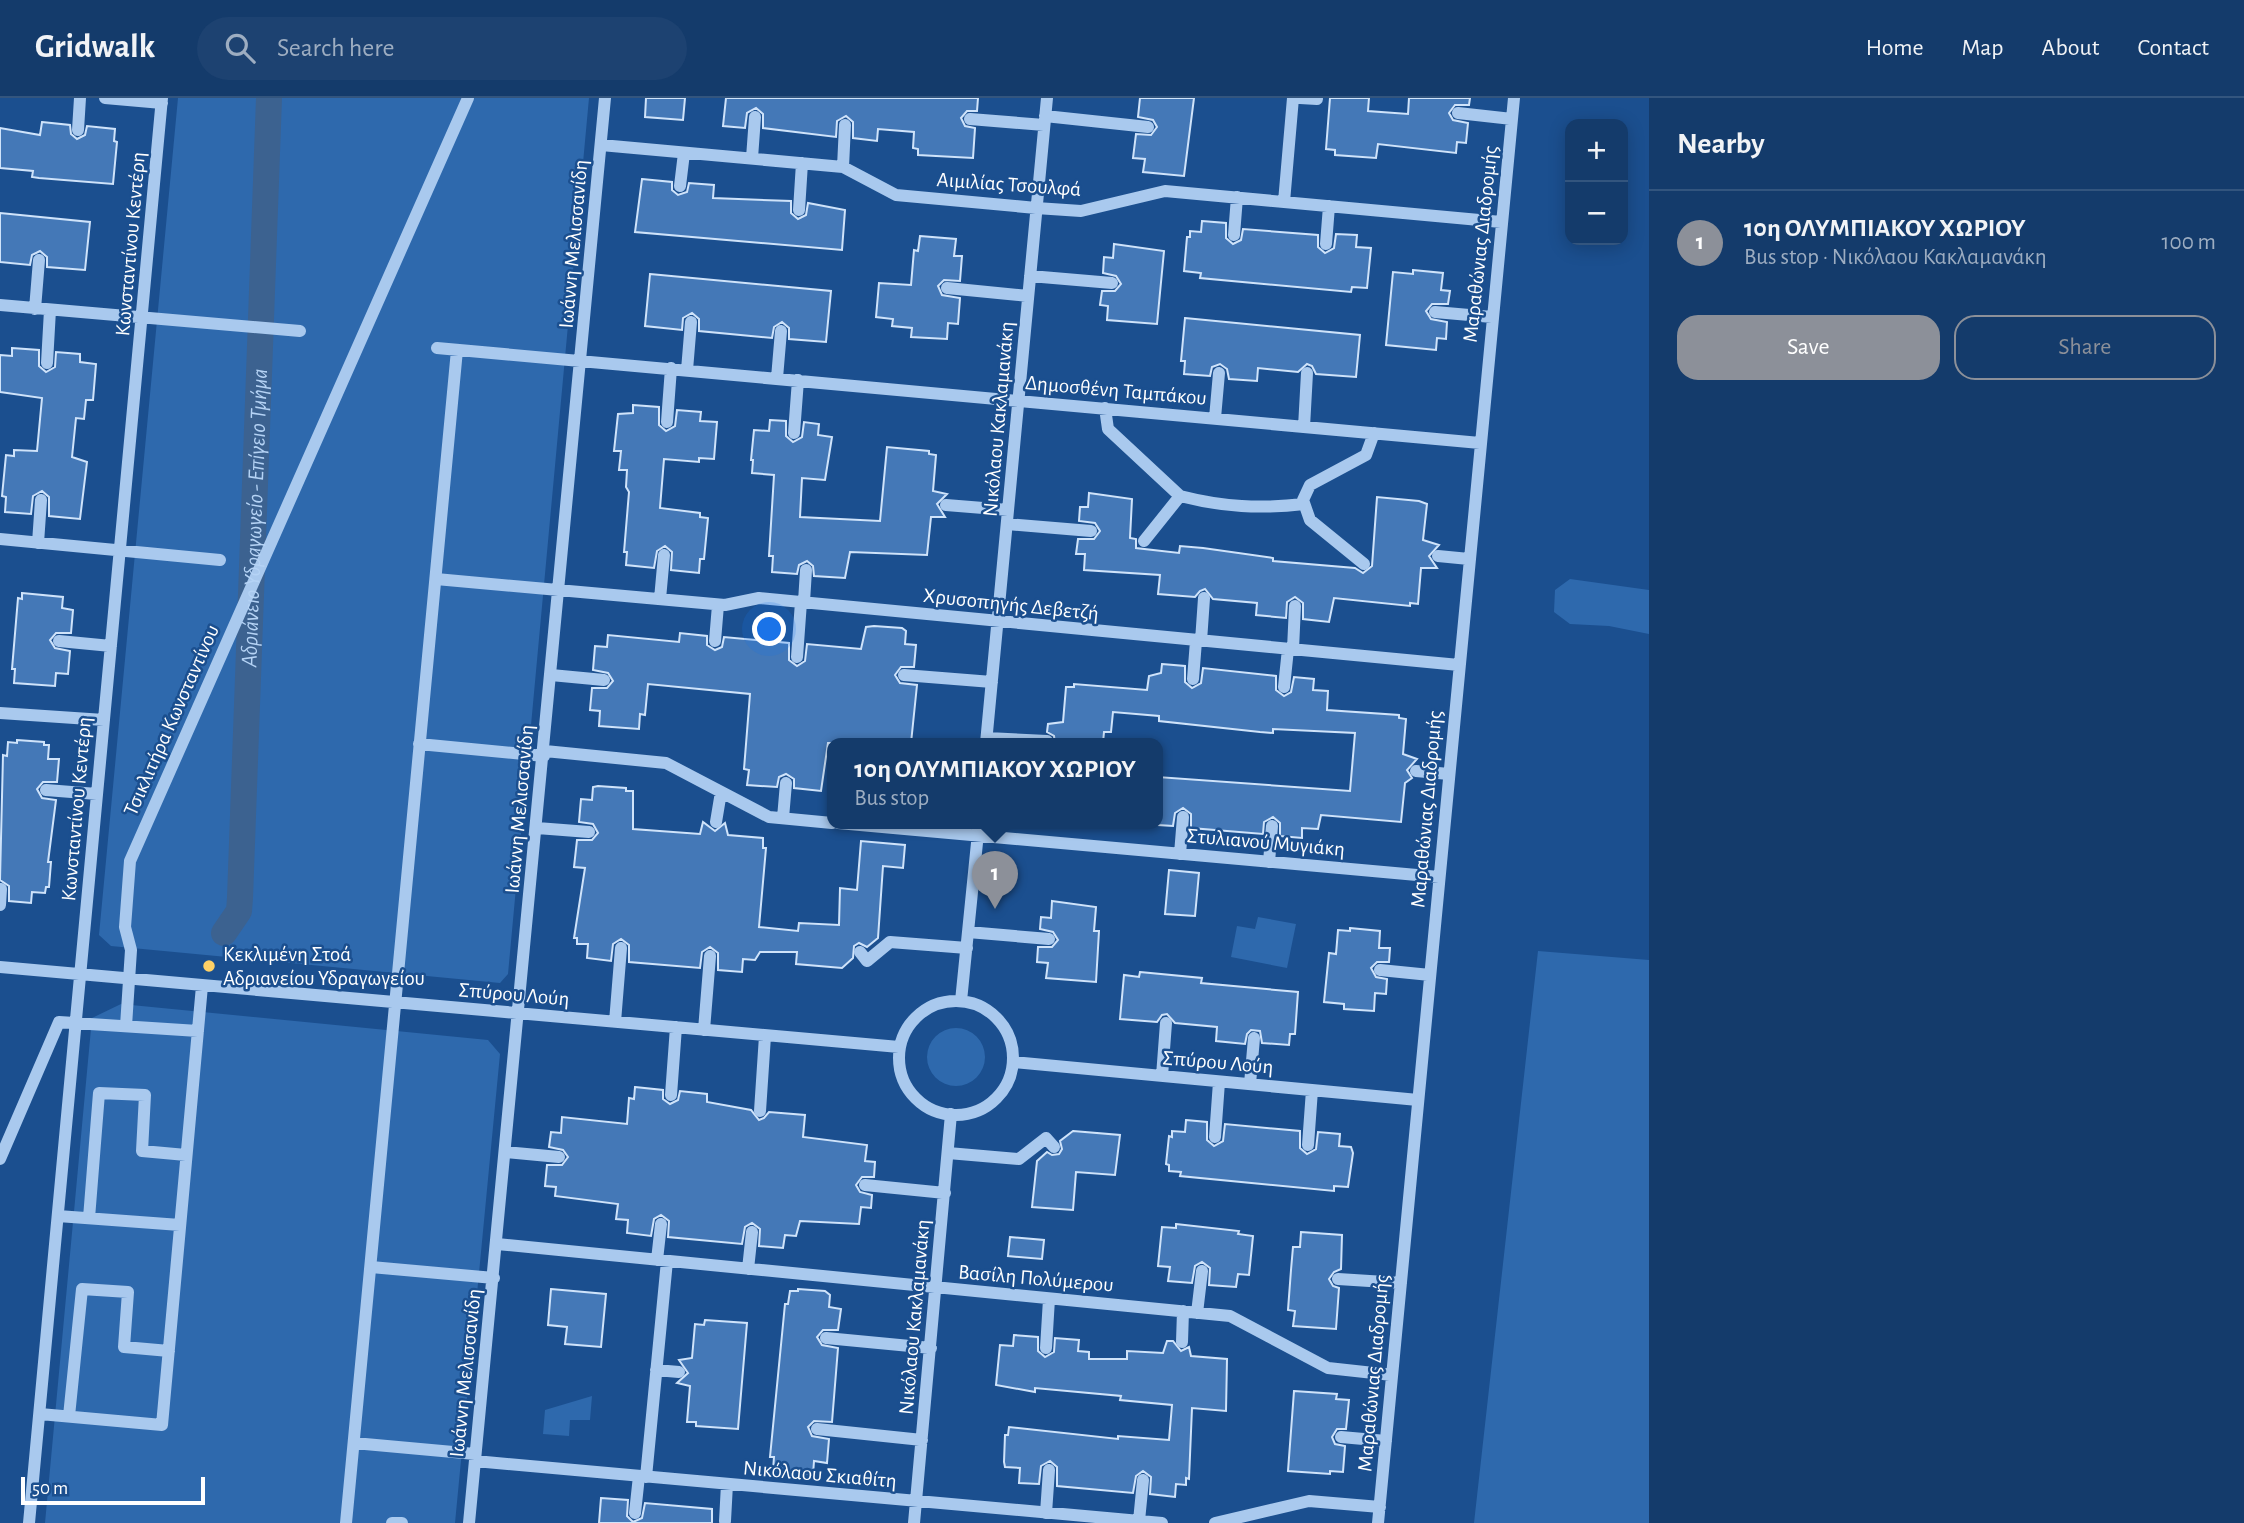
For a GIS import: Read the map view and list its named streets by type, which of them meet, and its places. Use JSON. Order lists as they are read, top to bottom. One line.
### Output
{"streets":{"street":["Αιμιλίας Τσουλφά","Κωνσταντίνου Κεντέρη","Ιωάννη Μελισσανίδη","Μαραθώνιας Διαδρομής","Δημοσθένη Ταμπάκου","Νικόλαου Κακλαμανάκη","Χρυσοπηγής Δεβετζή","Τσικλιτήρα Κωνσταντίνου","Στυλιανού Μυγιάκη","Σπύρου Λούη","Βασίλη Πολύμερου","Νικόλαου Σκιαθίτη"]},"crossings":[["Αιμιλίας Τσουλφά","Ιωάννη Μελισσανίδη"],["Αιμιλίας Τσουλφά","Μαραθώνιας Διαδρομής"],["Αιμιλίας Τσουλφά","Νικόλαου Κακλαμανάκη"],["Κωνσταντίνου Κεντέρη","Σπύρου Λούη"],["Ιωάννη Μελισσανίδη","Δημοσθένη Ταμπάκου"],["Ιωάννη Μελισσανίδη","Χρυσοπηγής Δεβετζή"],["Ιωάννη Μελισσανίδη","Σπύρου Λούη"],["Ιωάννη Μελισσανίδη","Βασίλη Πολύμερου"],["Ιωάννη Μελισσανίδη","Νικόλαου Σκιαθίτη"],["Μαραθώνιας Διαδρομής","Δημοσθένη Ταμπάκου"],["Μαραθώνιας Διαδρομής","Χρυσοπηγής Δεβετζή"],["Μαραθώνιας Διαδρομής","Στυλιανού Μυγιάκη"],["Μαραθώνιας Διαδρομής","Σπύρου Λούη"],["Μαραθώνιας Διαδρομής","Βασίλη Πολύμερου"],["Δημοσθένη Ταμπάκου","Νικόλαου Κακλαμανάκη"],["Νικόλαου Κακλαμανάκη","Χρυσοπηγής Δεβετζή"],["Νικόλαου Κακλαμανάκη","Σπύρου Λούη"],["Νικόλαου Κακλαμανάκη","Βασίλη Πολύμερου"],["Νικόλαου Κακλαμανάκη","Νικόλαου Σκιαθίτη"],["Τσικλιτήρα Κωνσταντίνου","Σπύρου Λούη"]],"water":["Αδριάνειο Υδραγωγείο - Επίγειο Τμήμα"],"places":["Κεκλιμένη Στοά Αδριανείου Υδραγωγείου"],"scale_bar":"50 m","page":{"header":"Gridwalk","search":"Search here","nav":["Home","Map","About","Contact"],"heading":"Nearby","map_buttons":["+","−"],"list":[{"mark":"1","name":"10η ΟΛΥΜΠΙΑΚΟΥ ΧΩΡΙΟΥ","note":"Bus stop · Νικόλαου Κακλαμανάκη","value":"100 m"}],"buttons":["Save","Share"],"popup":["10η ΟΛΥΜΠΙΑΚΟΥ ΧΩΡΙΟΥ","Bus stop"],"pins":"1","scale":"50 m"}}
